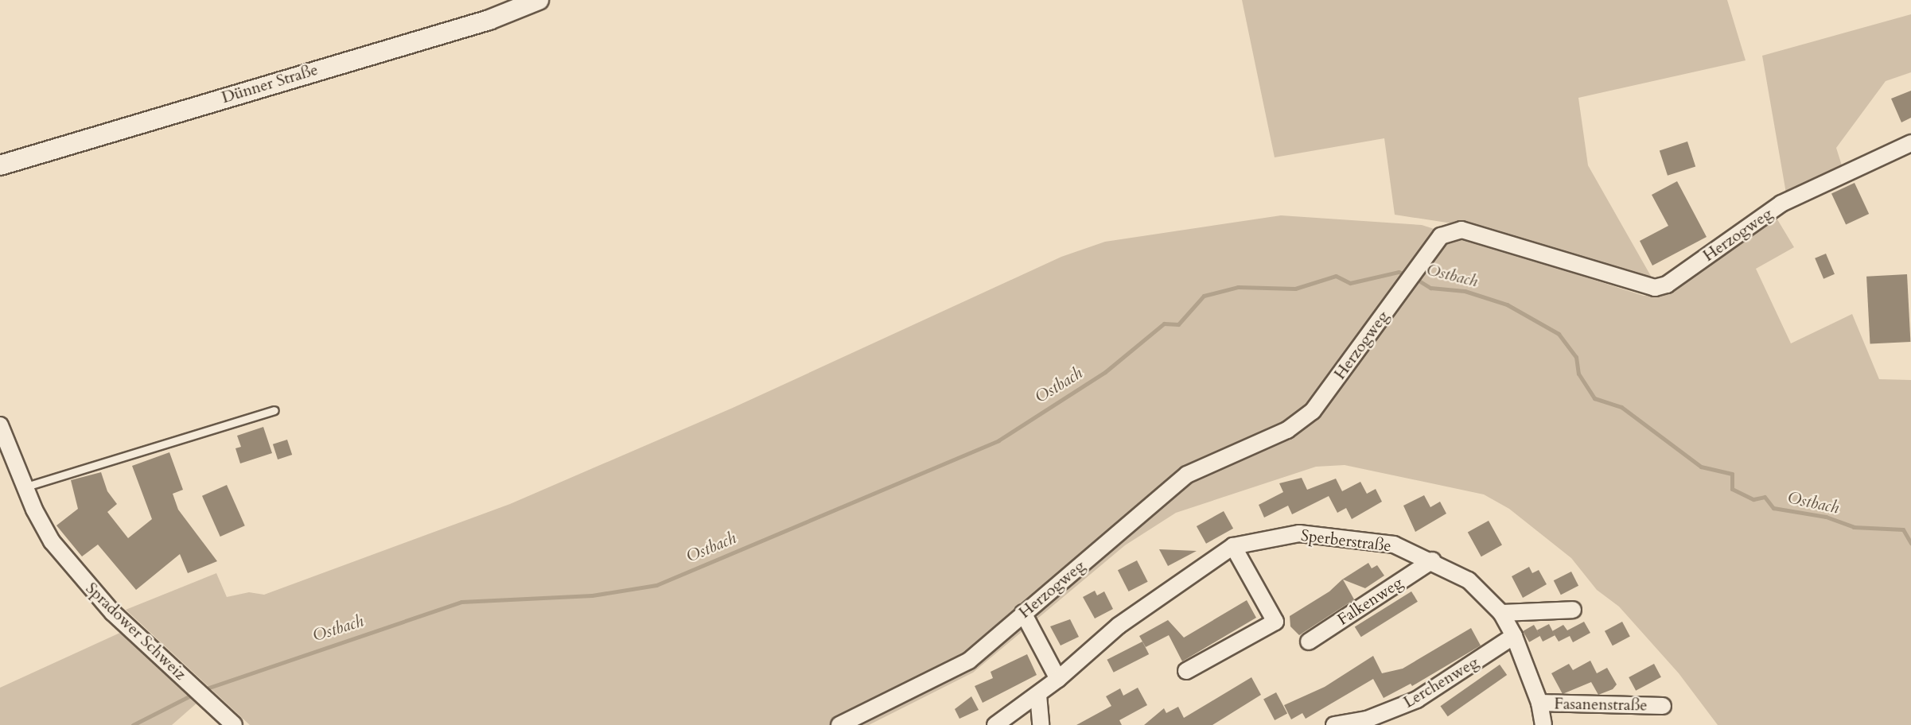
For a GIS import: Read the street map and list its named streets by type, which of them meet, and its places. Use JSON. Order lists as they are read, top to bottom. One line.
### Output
{"streets":{"street":["Dünner Straße","Herzogweg","Sperberstraße","Falkenweg","Spradower Schweiz","Lerchenweg","Fasanenstraße"]},"crossings":[["Sperberstraße","Falkenweg"],["Sperberstraße","Lerchenweg"],["Sperberstraße","Fasanenstraße"]],"water":["Ostbach"]}
